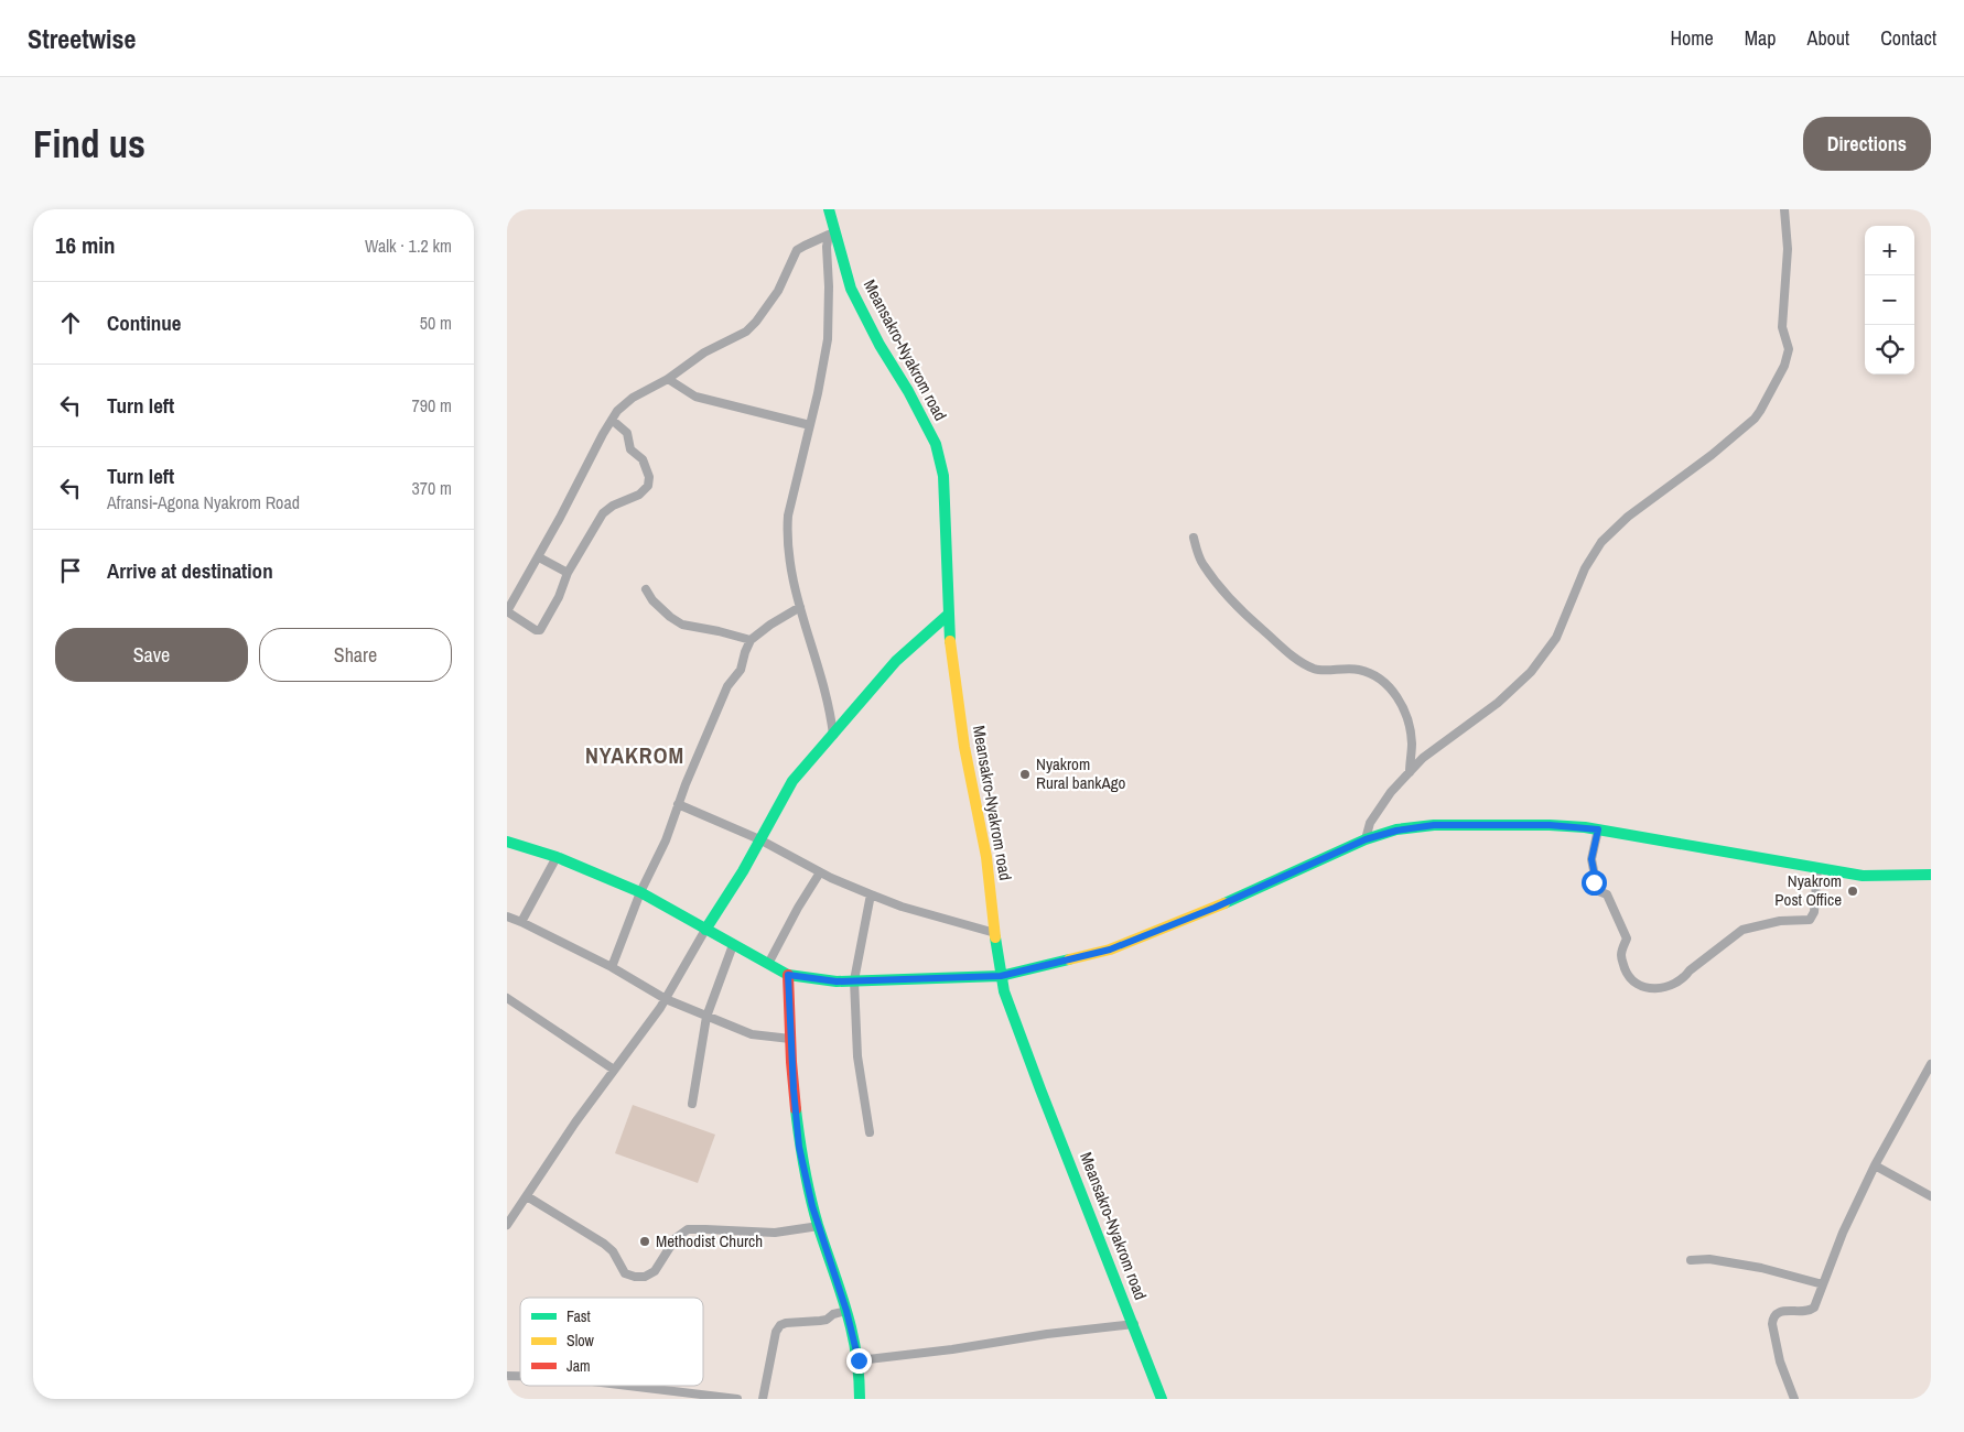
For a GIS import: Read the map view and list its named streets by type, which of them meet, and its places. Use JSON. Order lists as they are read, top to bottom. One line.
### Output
{"streets":{"street":["Meansakro-Nyakrom road"]},"districts":["NYAKROM"],"places":["Nyakrom Rural bankAgo","Nyakrom Post Office","Methodist Church"],"legend":["Fast","Slow","Jam"],"page":{"header":"Streetwise","nav":["Home","Map","About","Contact"],"buttons":["Directions",["Save","Share"]],"title":"Find us","heading":["16 min","Walk · 1.2 km"],"map_buttons":["+","−"],"list":[["Continue","50 m"],["Turn left","790 m"],["Turn left","Afransi-Agona Nyakrom Road","370 m"],"Arrive at destination"]}}
